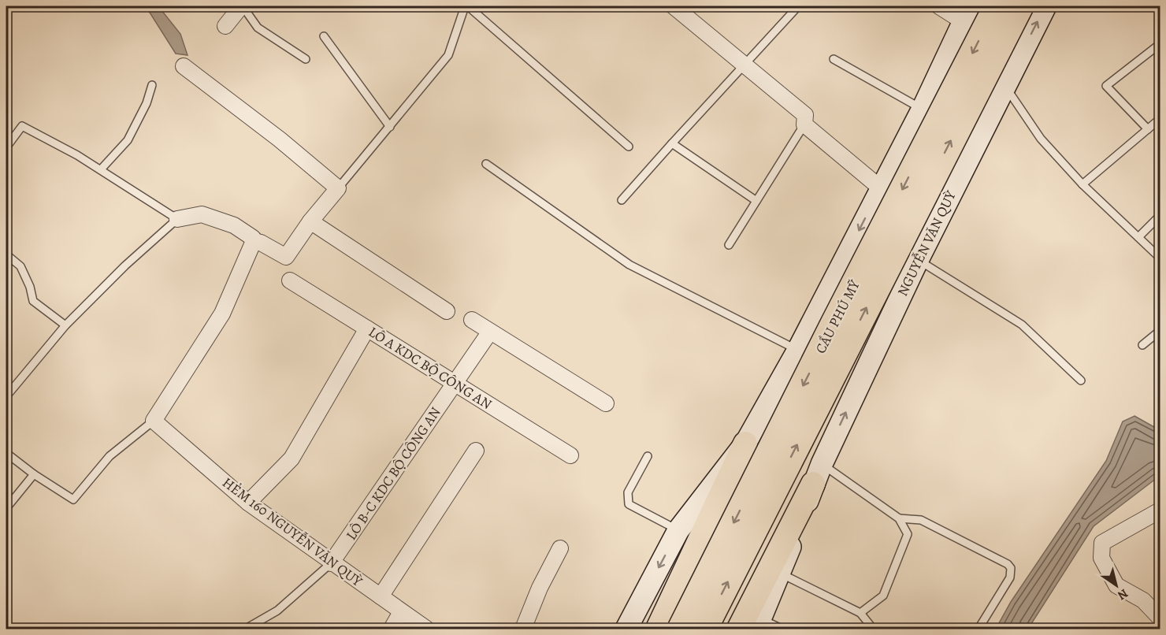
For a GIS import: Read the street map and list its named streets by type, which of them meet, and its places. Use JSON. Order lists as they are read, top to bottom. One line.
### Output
{"streets":{"highway":["CẦU PHÚ MỸ"],"main road":["NGUYỄN VĂN QUỲ"],"street":["LÔ A KDC BỘ CÔNG AN","LÔ B-C KDC BỘ CÔNG AN","HẺM 160 NGUYỄN VĂN QUỲ"]},"crossings":[["LÔ A KDC BỘ CÔNG AN","LÔ B-C KDC BỘ CÔNG AN"],["LÔ B-C KDC BỘ CÔNG AN","HẺM 160 NGUYỄN VĂN QUỲ"]],"north":"bottom right"}
